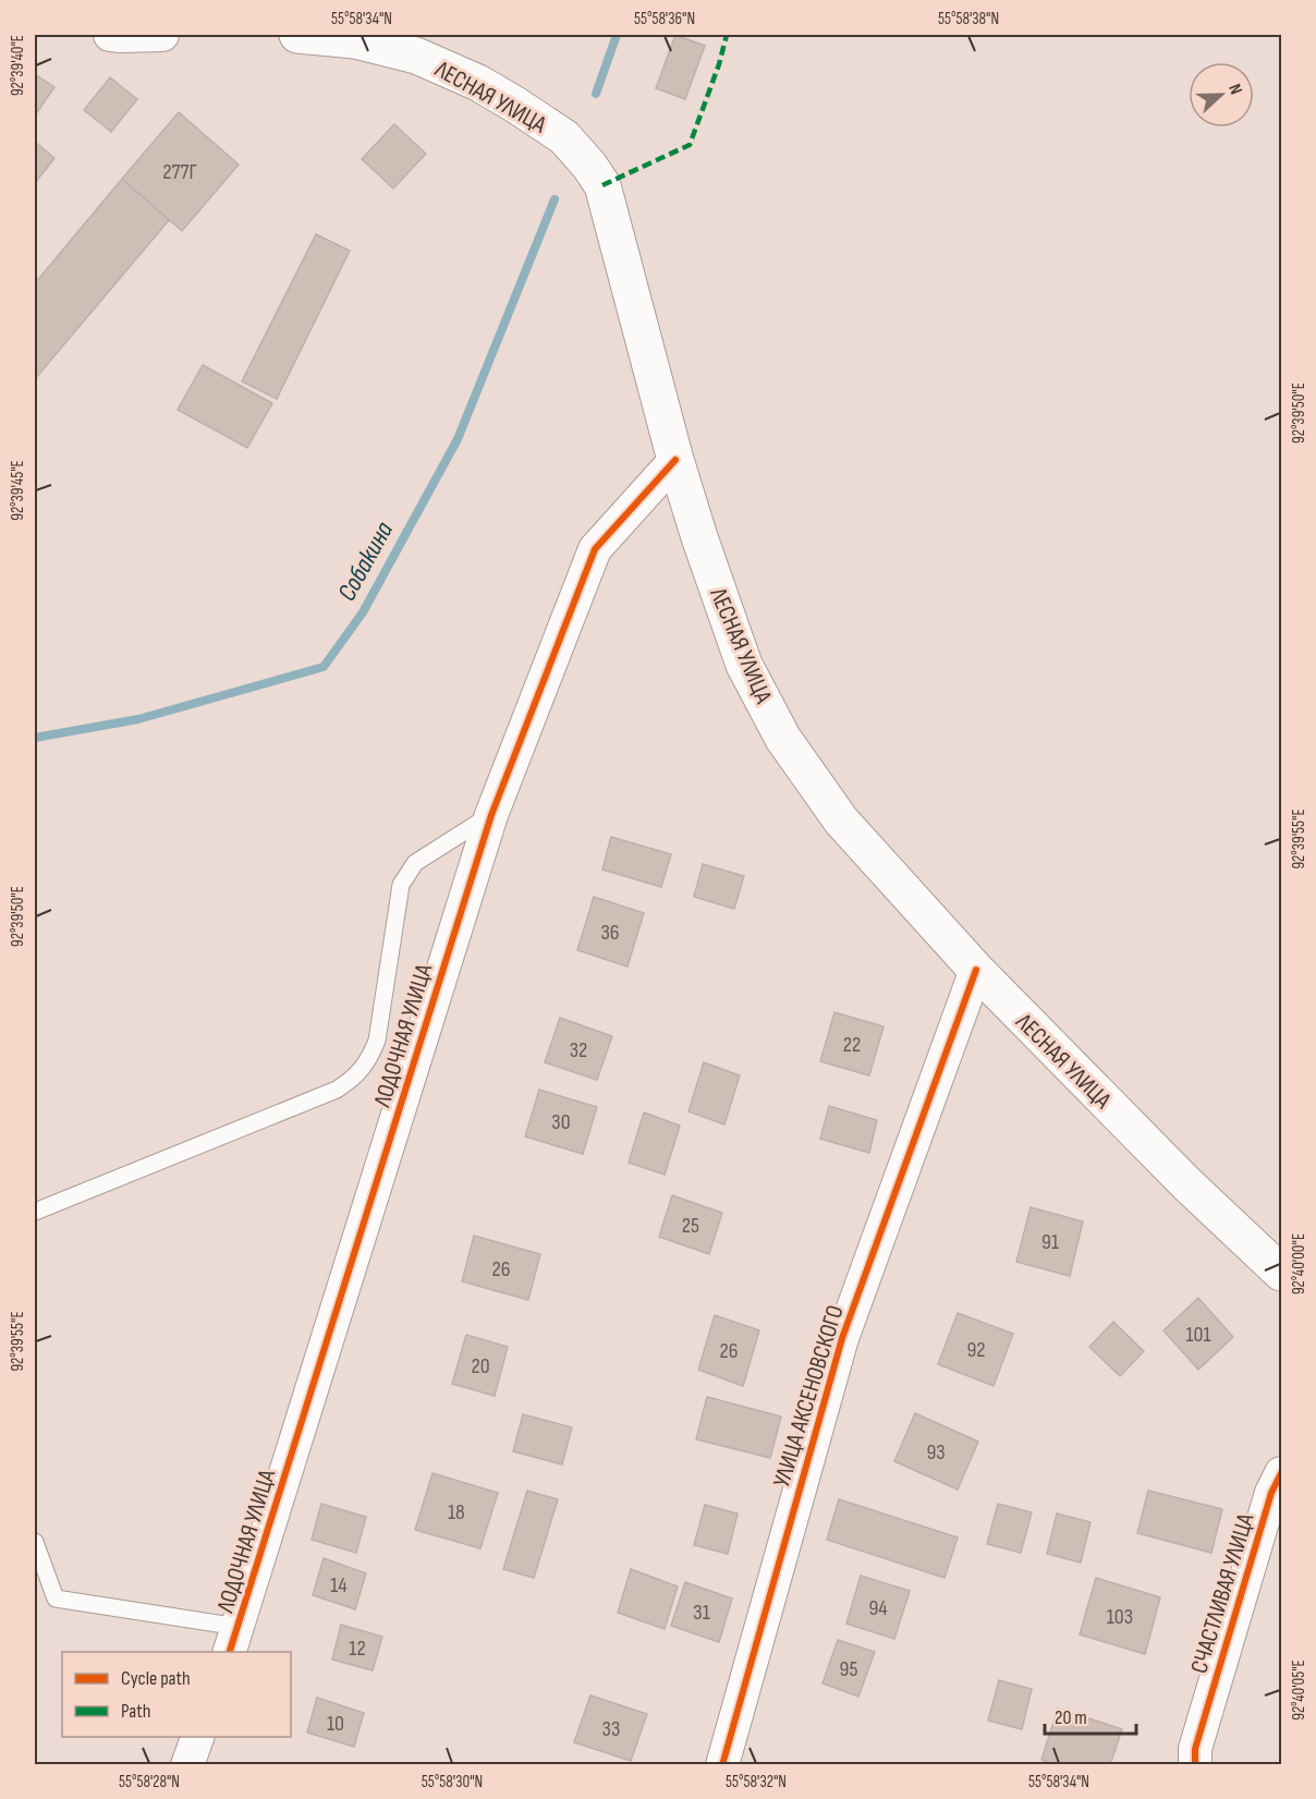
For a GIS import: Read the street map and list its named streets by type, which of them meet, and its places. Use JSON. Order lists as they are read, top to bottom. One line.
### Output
{"streets":{"main road":["ЛЕСНАЯ УЛИЦА"],"street":["ЛОДОЧНАЯ УЛИЦА","УЛИЦА АКСЕНОВСКОГО","СЧАСТЛИВАЯ УЛИЦА"]},"crossings":[["ЛЕСНАЯ УЛИЦА","ЛОДОЧНАЯ УЛИЦА"],["ЛЕСНАЯ УЛИЦА","УЛИЦА АКСЕНОВСКОГО"]],"water":["Собакина"],"house_numbers":["277Г","36","22","32","30","25","91","26","101","92","26","20","93","18","14","94","31","103","12","95","10","33"],"legend":["Cycle path","Path"],"scale_bar":"20 m","north":"right","coordinates":["55°58'34\"N","55°58'36\"N","55°58'38\"N","92°39'40\"E","92°39'50\"E","92°39'45\"E","92°39'55\"E","92°40'00\"E","92°40'05\"E","55°58'28\"N","55°58'30\"N","55°58'32\"N"]}
